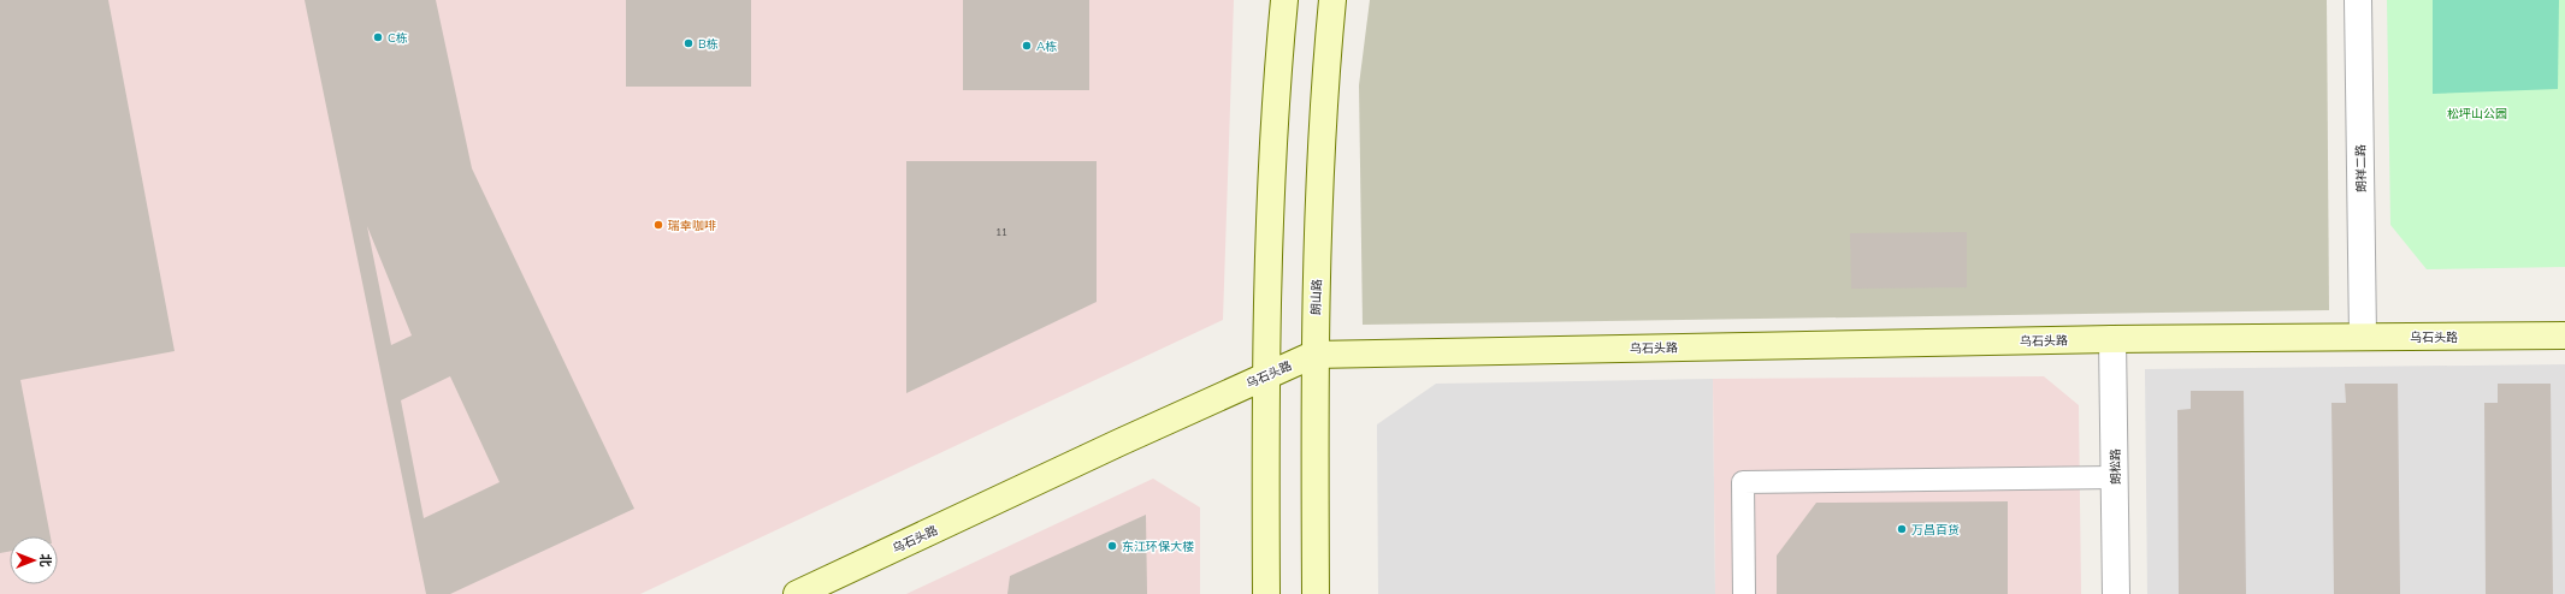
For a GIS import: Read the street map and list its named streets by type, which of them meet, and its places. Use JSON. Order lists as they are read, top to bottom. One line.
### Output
{"streets":{"street":["朗祥二路","朗山路","乌石头路","朗松路"]},"crossings":[["朗祥二路","乌石头路"],["朗山路","乌石头路"],["乌石头路","朗松路"]],"parks":["松坪山公园"],"places":["C栋","B栋","A栋","瑞幸咖啡","万昌百货","东江环保大楼"],"house_numbers":["11"],"north":"right"}
